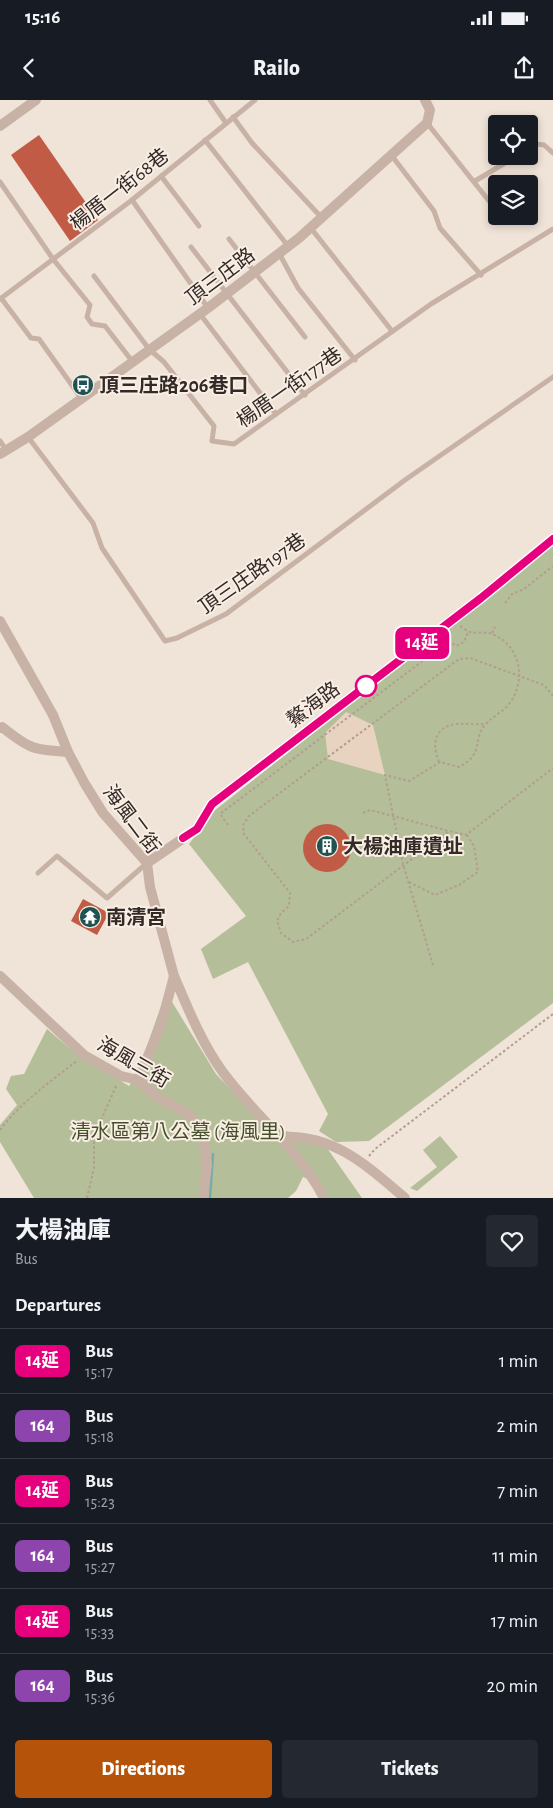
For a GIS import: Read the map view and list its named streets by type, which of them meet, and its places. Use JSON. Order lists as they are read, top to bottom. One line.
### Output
{"streets":{"street":["頂三庄路","鰲海路","海風二街","海風三街"],"lane":["楊厝一街68巷","楊厝一街177巷","頂三庄路197巷"]},"crossings":[["頂三庄路","楊厝一街177巷"],["頂三庄路","頂三庄路197巷"],["鰲海路","海風二街"],["海風二街","海風三街"]],"parks":["清水區第八公墓 (海風里)"],"places":{"bus stop":["頂三庄路206巷口"],"building":["大楊油庫遺址"],"temple":["南清宮"]},"lines":["bus line 14延"],"page":{"status":"15:16","header":"Railo","on_map":"14延","heading":[["大楊油庫","Bus"],"Departures"],"list":[{"mark":"14延","name":"Bus","note":"15:17","value":"1 min"},{"mark":"164","name":"Bus","note":"15:18","value":"2 min"},{"mark":"14延","name":"Bus","note":"15:23","value":"7 min"},{"mark":"164","name":"Bus","note":"15:27","value":"11 min"},{"mark":"14延","name":"Bus","note":"15:33","value":"17 min"},{"mark":"164","name":"Bus","note":"15:36","value":"20 min"}],"buttons":["Directions","Tickets"]}}
